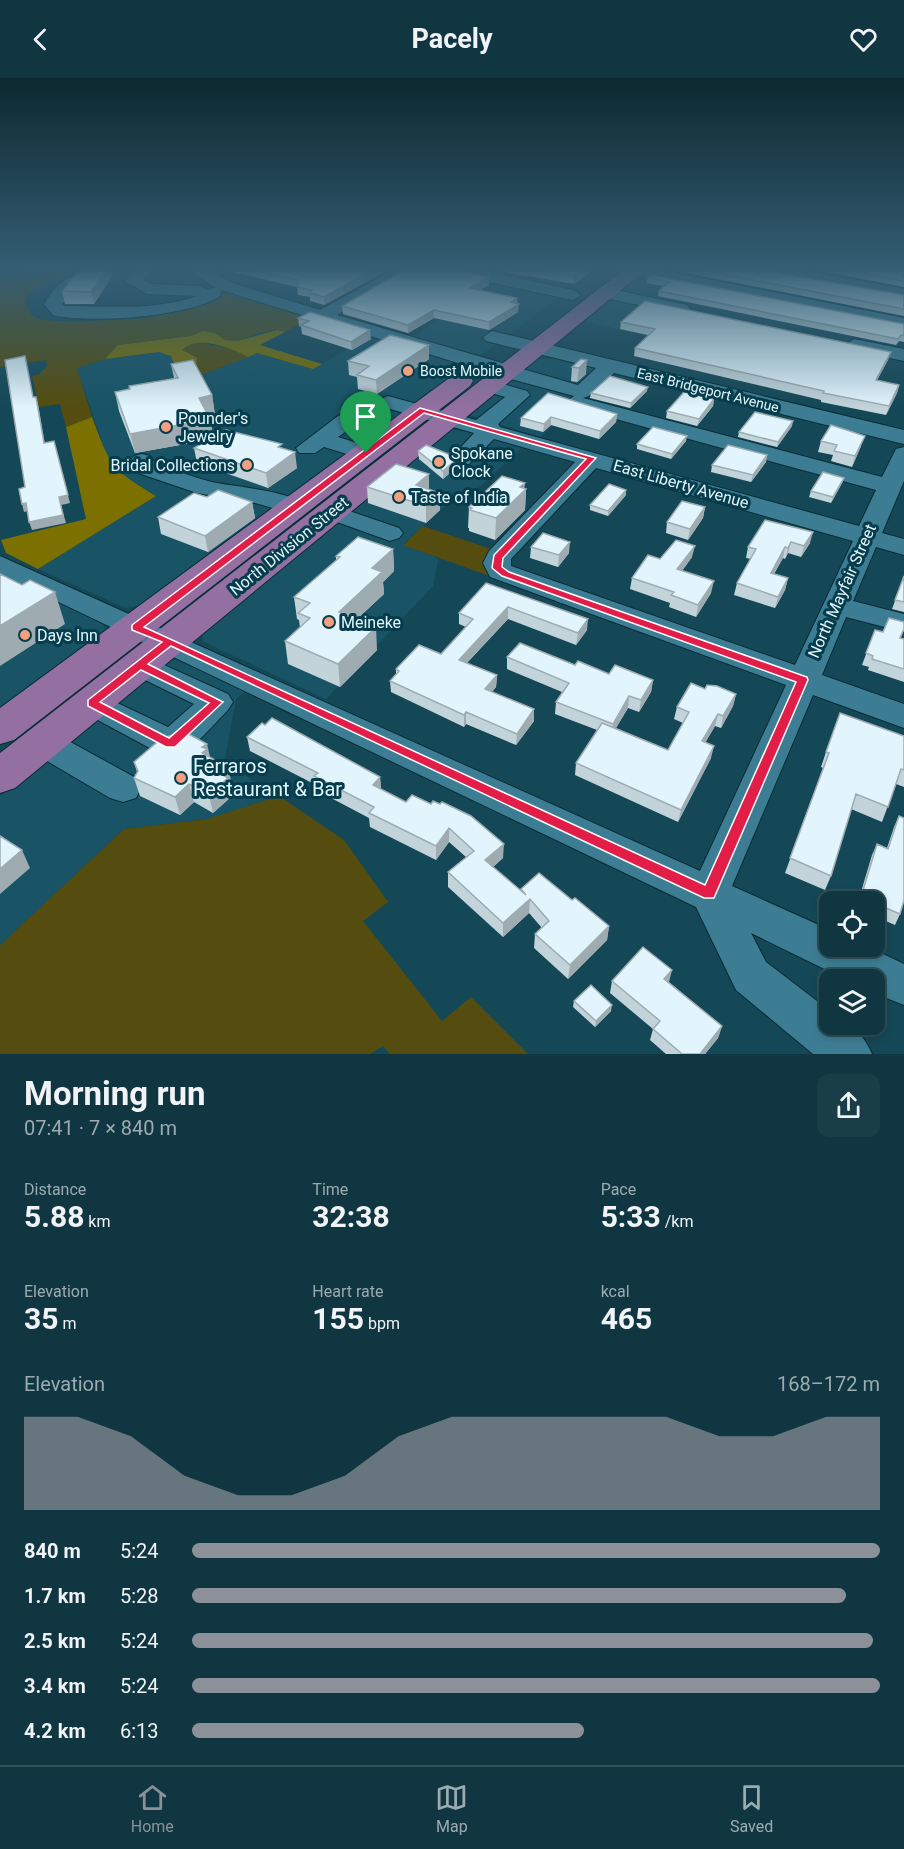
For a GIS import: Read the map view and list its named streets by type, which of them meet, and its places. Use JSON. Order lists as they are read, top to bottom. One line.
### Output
{"streets":{"main road":["North Division Street"],"street":["East Bridgeport Avenue","East Liberty Avenue","North Mayfair Street"]},"crossings":[["East Bridgeport Avenue","North Division Street"],["East Liberty Avenue","North Division Street"],["East Liberty Avenue","North Mayfair Street"]],"places":["Boost Mobile","Pounder's Jewelry","Spokane Clock","Bridal Collections","Taste of India","Meineke","Days Inn","Ferraros Restaurant & Bar"],"page":{"header":"Pacely","heading":["Morning run","07:41 · 7 × 840 m"],"stats":[["Distance","5.88 km"],["Time","32:38"],["Pace","5:33 /km"],["Elevation","35 m"],["Heart rate","155 bpm"],["kcal","465"]],"chart":["Elevation","168–172 m"],"list":[{"name":"840 m","note":"5:24"},{"name":"1.7 km","note":"5:28"},{"name":"2.5 km","note":"5:24"},{"name":"3.4 km","note":"5:24"},{"name":"4.2 km","note":"6:13"}],"tabs":["Home","Map","Saved"]}}
